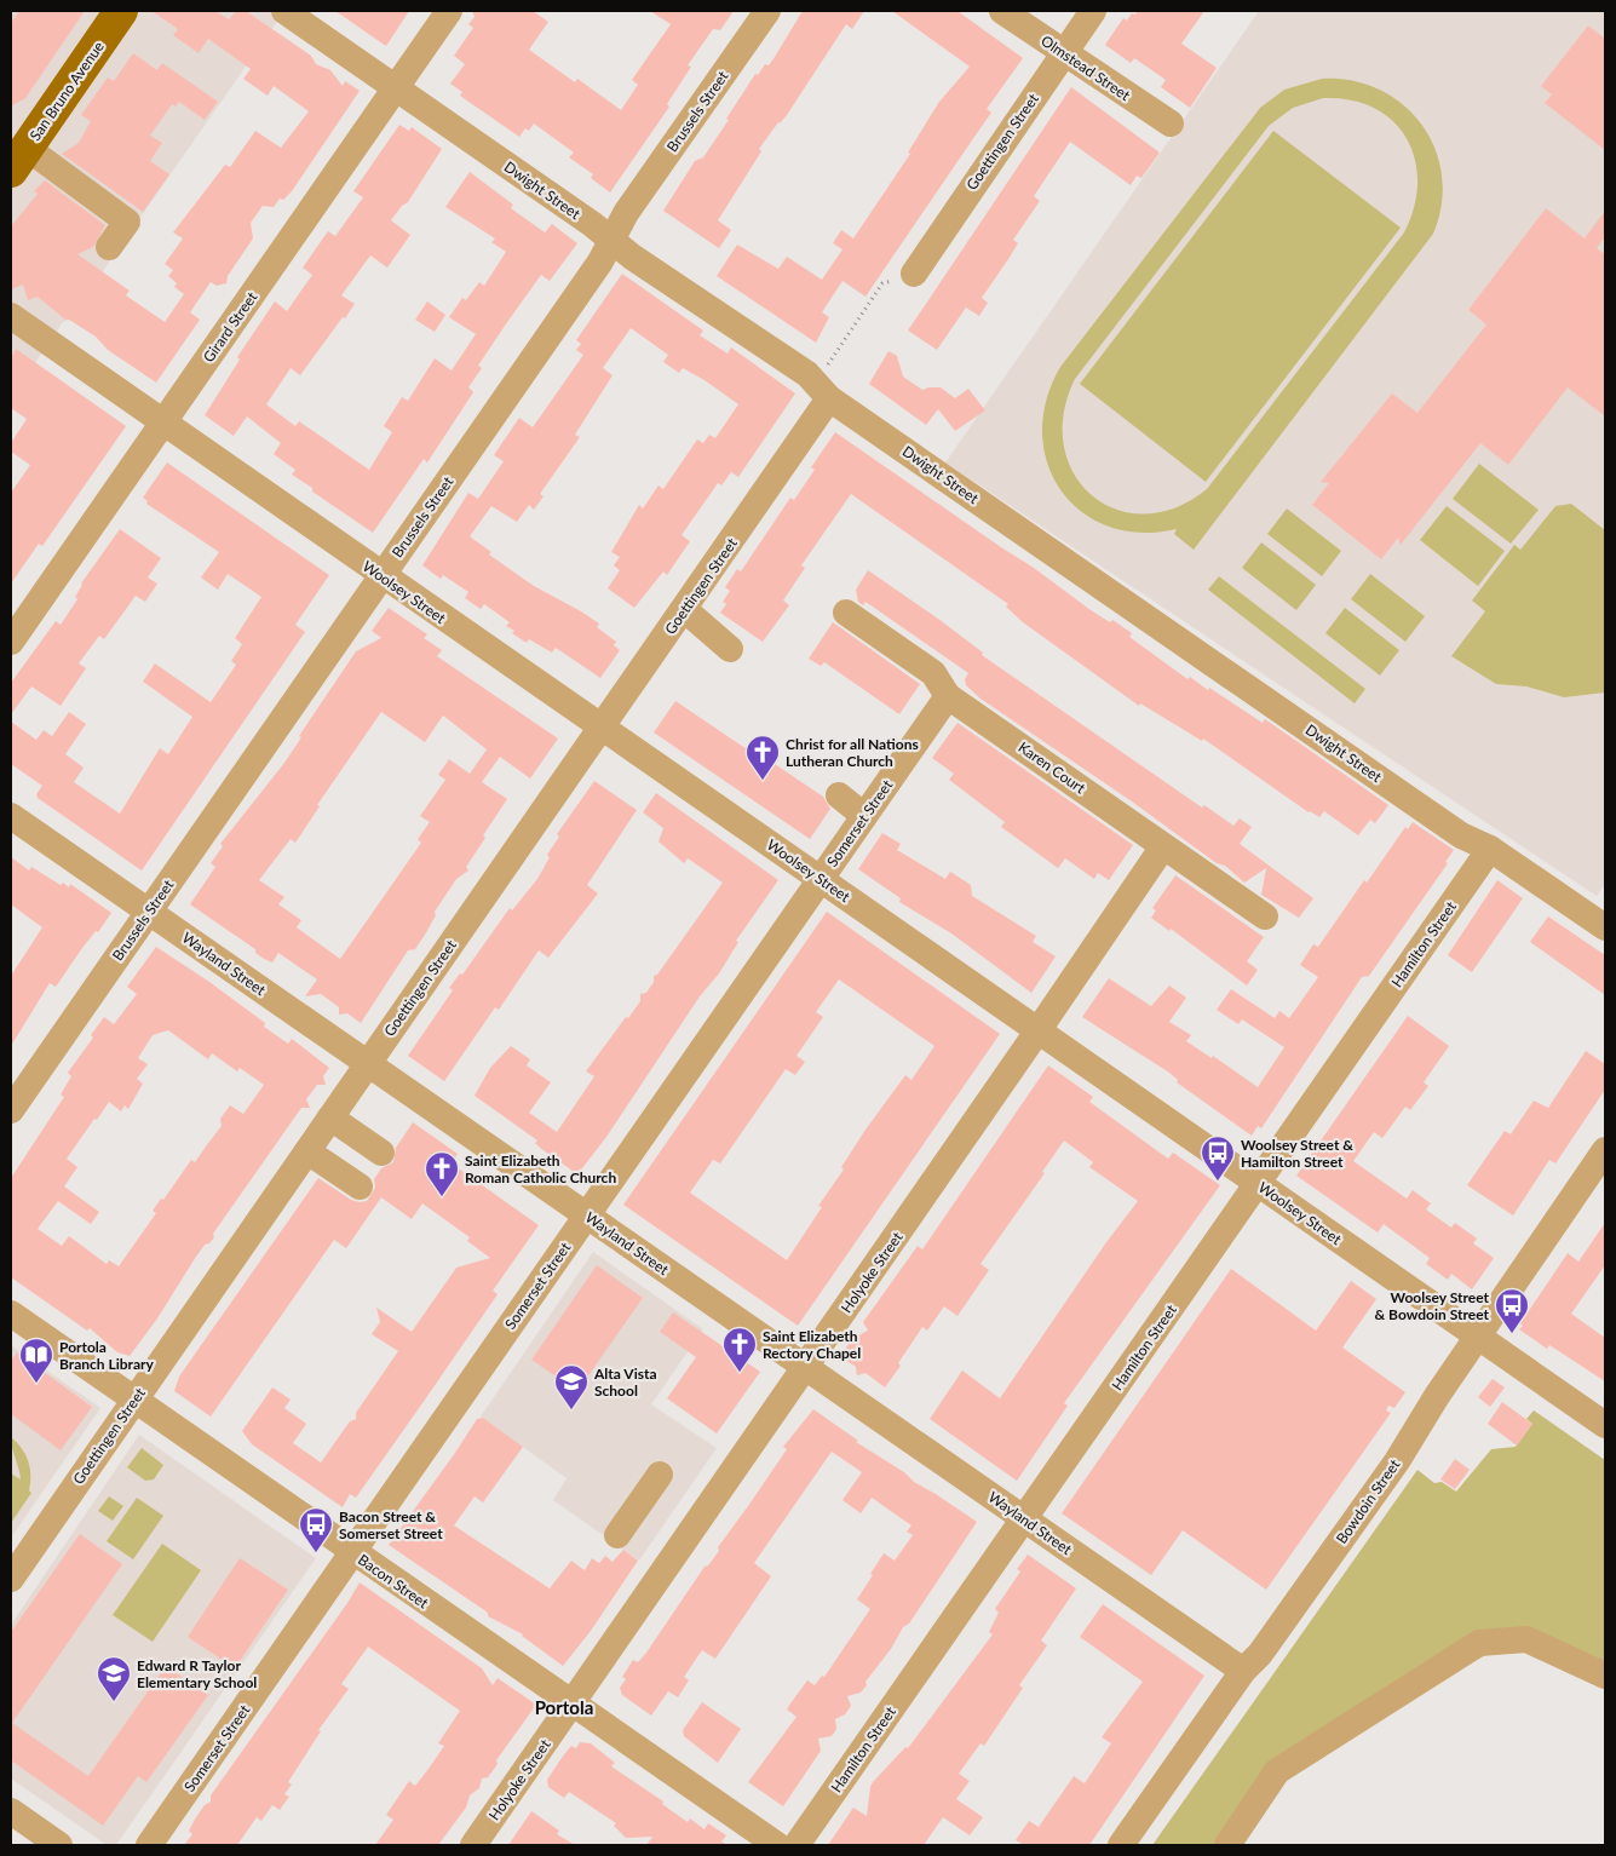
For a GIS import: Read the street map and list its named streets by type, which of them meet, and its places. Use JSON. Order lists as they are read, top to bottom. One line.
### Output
{"streets":{"main road":["San Bruno Avenue"],"street":["Olmstead Street","Brussels Street","Goettingen Street","Dwight Street","Girard Street","Woolsey Street","Karen Court","Somerset Street","Hamilton Street","Wayland Street","Holyoke Street","Bowdoin Street","Bacon Street"]},"crossings":[["Olmstead Street","Goettingen Street"],["Brussels Street","Dwight Street"],["Brussels Street","Woolsey Street"],["Brussels Street","Wayland Street"],["Goettingen Street","Dwight Street"],["Goettingen Street","Woolsey Street"],["Goettingen Street","Wayland Street"],["Goettingen Street","Bacon Street"],["Dwight Street","Girard Street"],["Dwight Street","Hamilton Street"],["Girard Street","Woolsey Street"],["Woolsey Street","Somerset Street"],["Woolsey Street","Hamilton Street"],["Woolsey Street","Holyoke Street"],["Woolsey Street","Bowdoin Street"],["Karen Court","Somerset Street"],["Karen Court","Holyoke Street"],["Somerset Street","Wayland Street"],["Somerset Street","Bacon Street"],["Hamilton Street","Wayland Street"],["Wayland Street","Holyoke Street"],["Wayland Street","Bowdoin Street"],["Holyoke Street","Bacon Street"]],"districts":["Portola"],"places":{"church":["Christ for all Nations Lutheran Church","Saint Elizabeth Roman Catholic Church","Saint Elizabeth Rectory Chapel"],"bus stop":["Woolsey Street & Hamilton Street","Woolsey Street & Bowdoin Street","Bacon Street & Somerset Street"],"library":["Portola Branch Library"],"school or university":["Alta Vista School","Edward R Taylor Elementary School"]}}
